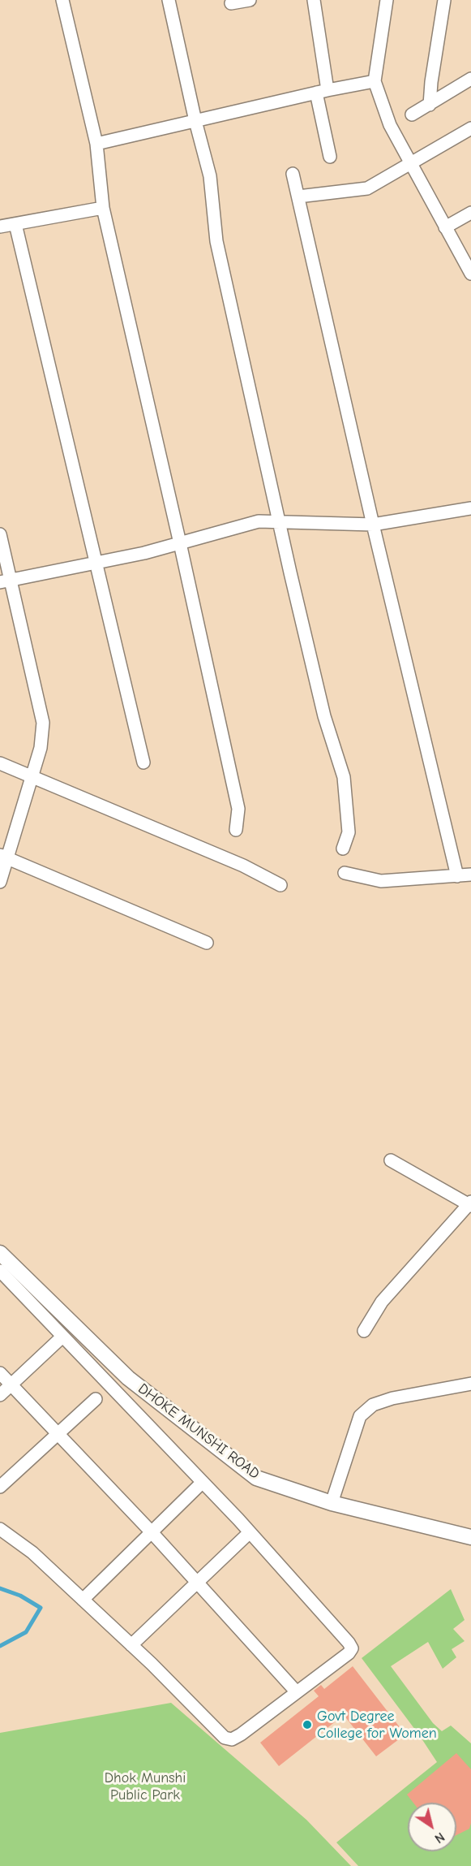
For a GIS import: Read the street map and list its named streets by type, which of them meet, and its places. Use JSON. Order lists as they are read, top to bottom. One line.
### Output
{"streets":{"street":["DHOKE MUNSHI ROAD"]},"parks":["Dhok Munshi Public Park"],"places":["Govt Degree College for Women"],"north":"bottom right"}
